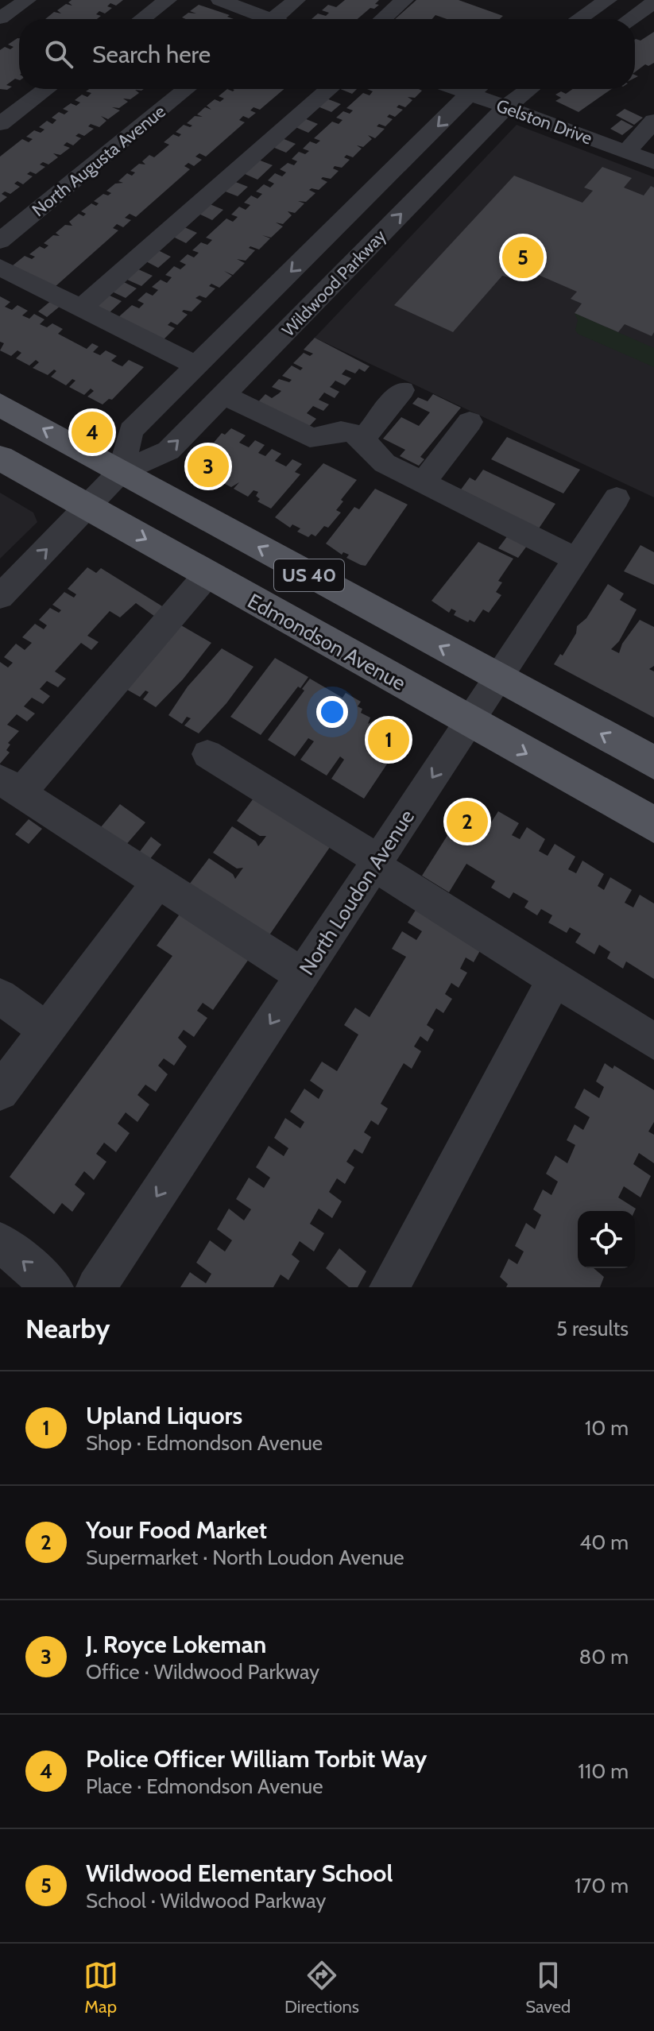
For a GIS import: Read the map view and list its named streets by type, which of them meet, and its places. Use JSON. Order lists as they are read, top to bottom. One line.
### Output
{"streets":{"main road":["US 40","Edmondson Avenue"],"street":["Gelston Drive","North Augusta Avenue","Wildwood Parkway","North Loudon Avenue"]},"crossings":[["Gelston Drive","Wildwood Parkway"],["Wildwood Parkway","US 40"],["Wildwood Parkway","Edmondson Avenue"],["US 40","North Loudon Avenue"],["Edmondson Avenue","North Loudon Avenue"]],"page":{"search":"Search here","pins":["5","4","3","1","2"],"heading":["Nearby","5 results"],"list":[{"mark":"1","name":"Upland Liquors","note":"Shop · Edmondson Avenue","value":"10 m"},{"mark":"2","name":"Your Food Market","note":"Supermarket · North Loudon Avenue","value":"40 m"},{"mark":"3","name":"J. Royce Lokeman","note":"Office · Wildwood Parkway","value":"80 m"},{"mark":"4","name":"Police Officer William Torbit Way","note":"Place · Edmondson Avenue","value":"110 m"},{"mark":"5","name":"Wildwood Elementary School","note":"School · Wildwood Parkway","value":"170 m"}],"nav":["Map","Directions","Saved"]}}
